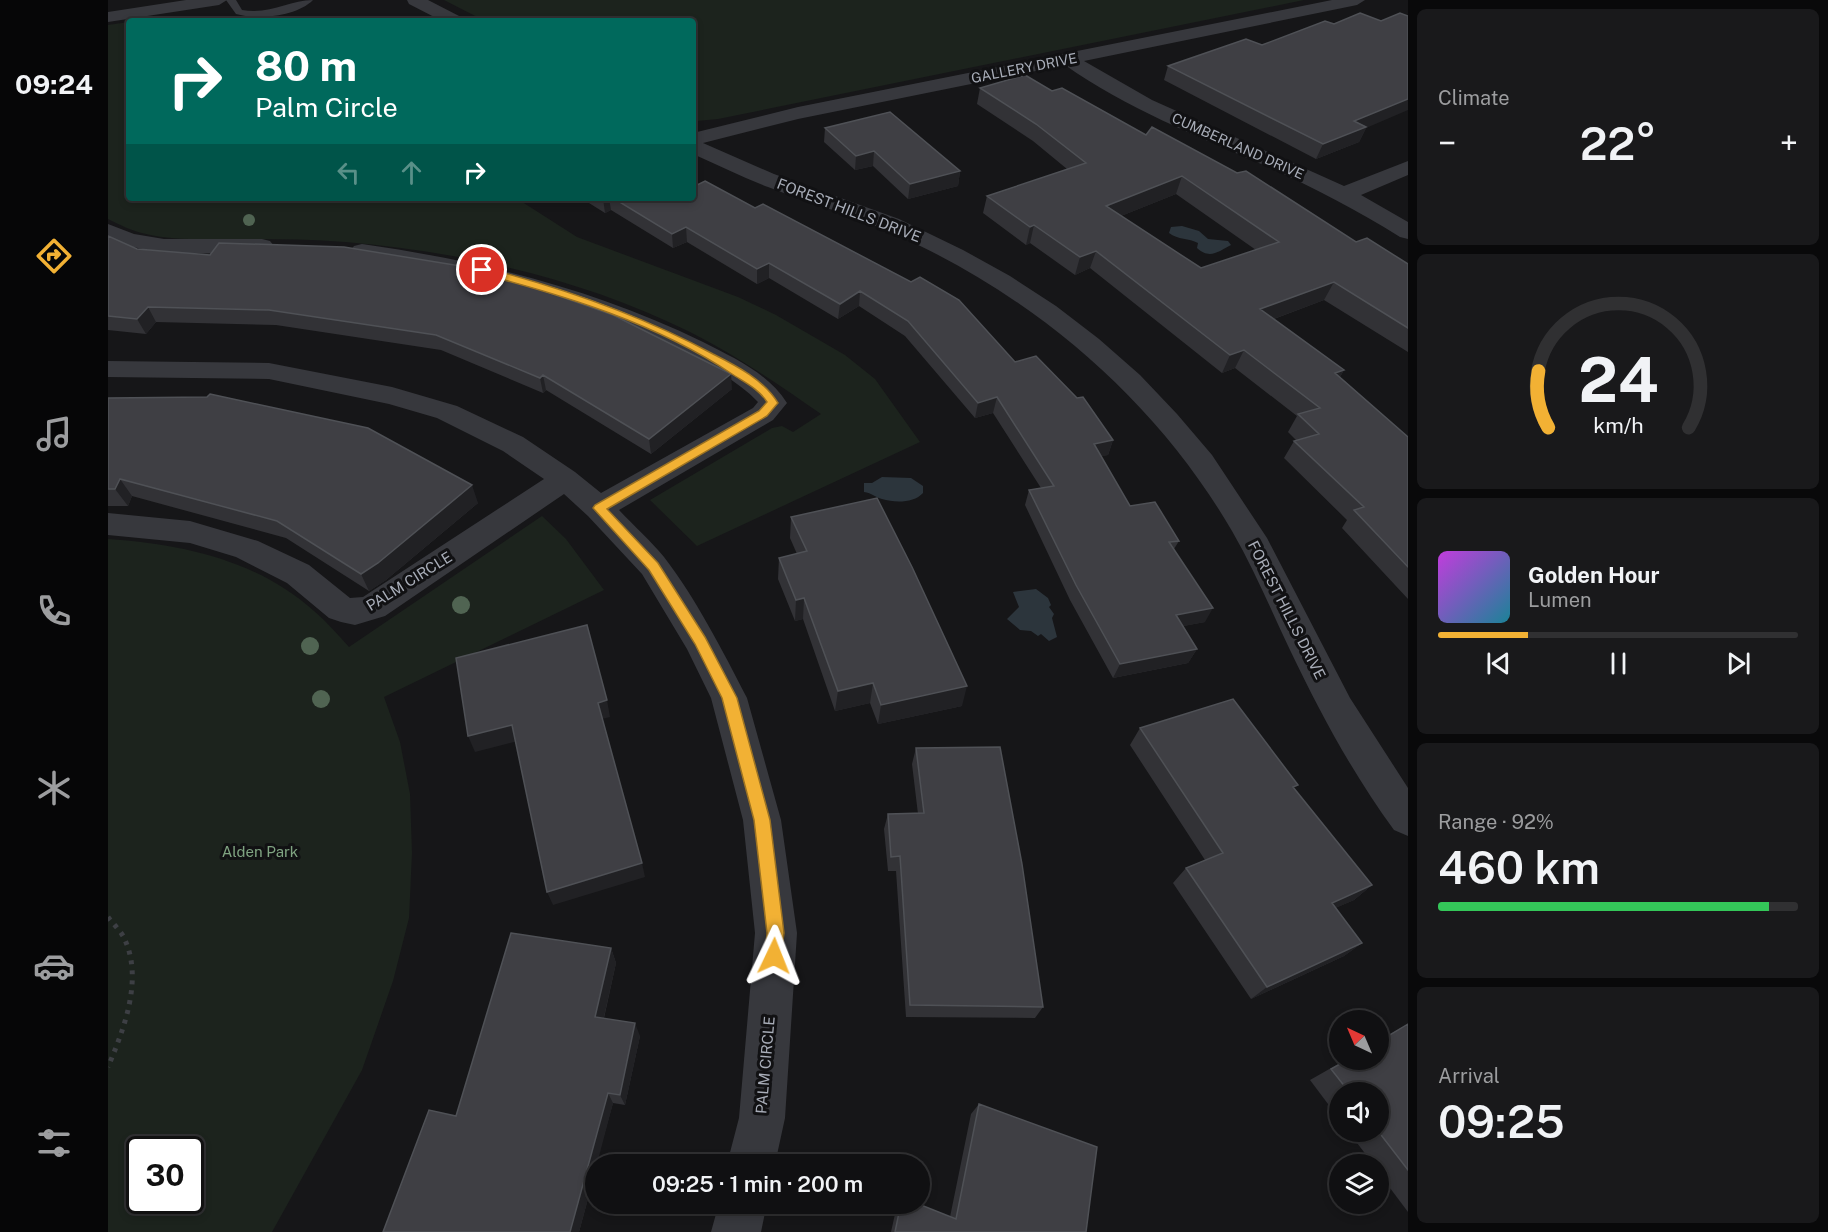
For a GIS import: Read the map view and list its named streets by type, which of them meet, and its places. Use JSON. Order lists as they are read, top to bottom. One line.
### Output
{"streets":{"street":["GALLERY DRIVE","CUMBERLAND DRIVE","FOREST HILLS DRIVE","PALM CIRCLE"]},"crossings":[["GALLERY DRIVE","CUMBERLAND DRIVE"]],"parks":["Alden Park"],"north":"top left","page":{"tabs":"09:24","tile":["Climate",["Range · 92%","460 km"],["Arrival","09:25"]],"turn":["80 m","Palm Circle"],"heat":["−","22°","+"],"song":["Golden Hour","Lumen"],"limit":"30","trip":"09:25 · 1 min · 200 m","gauge":["24","km/h"]}}
